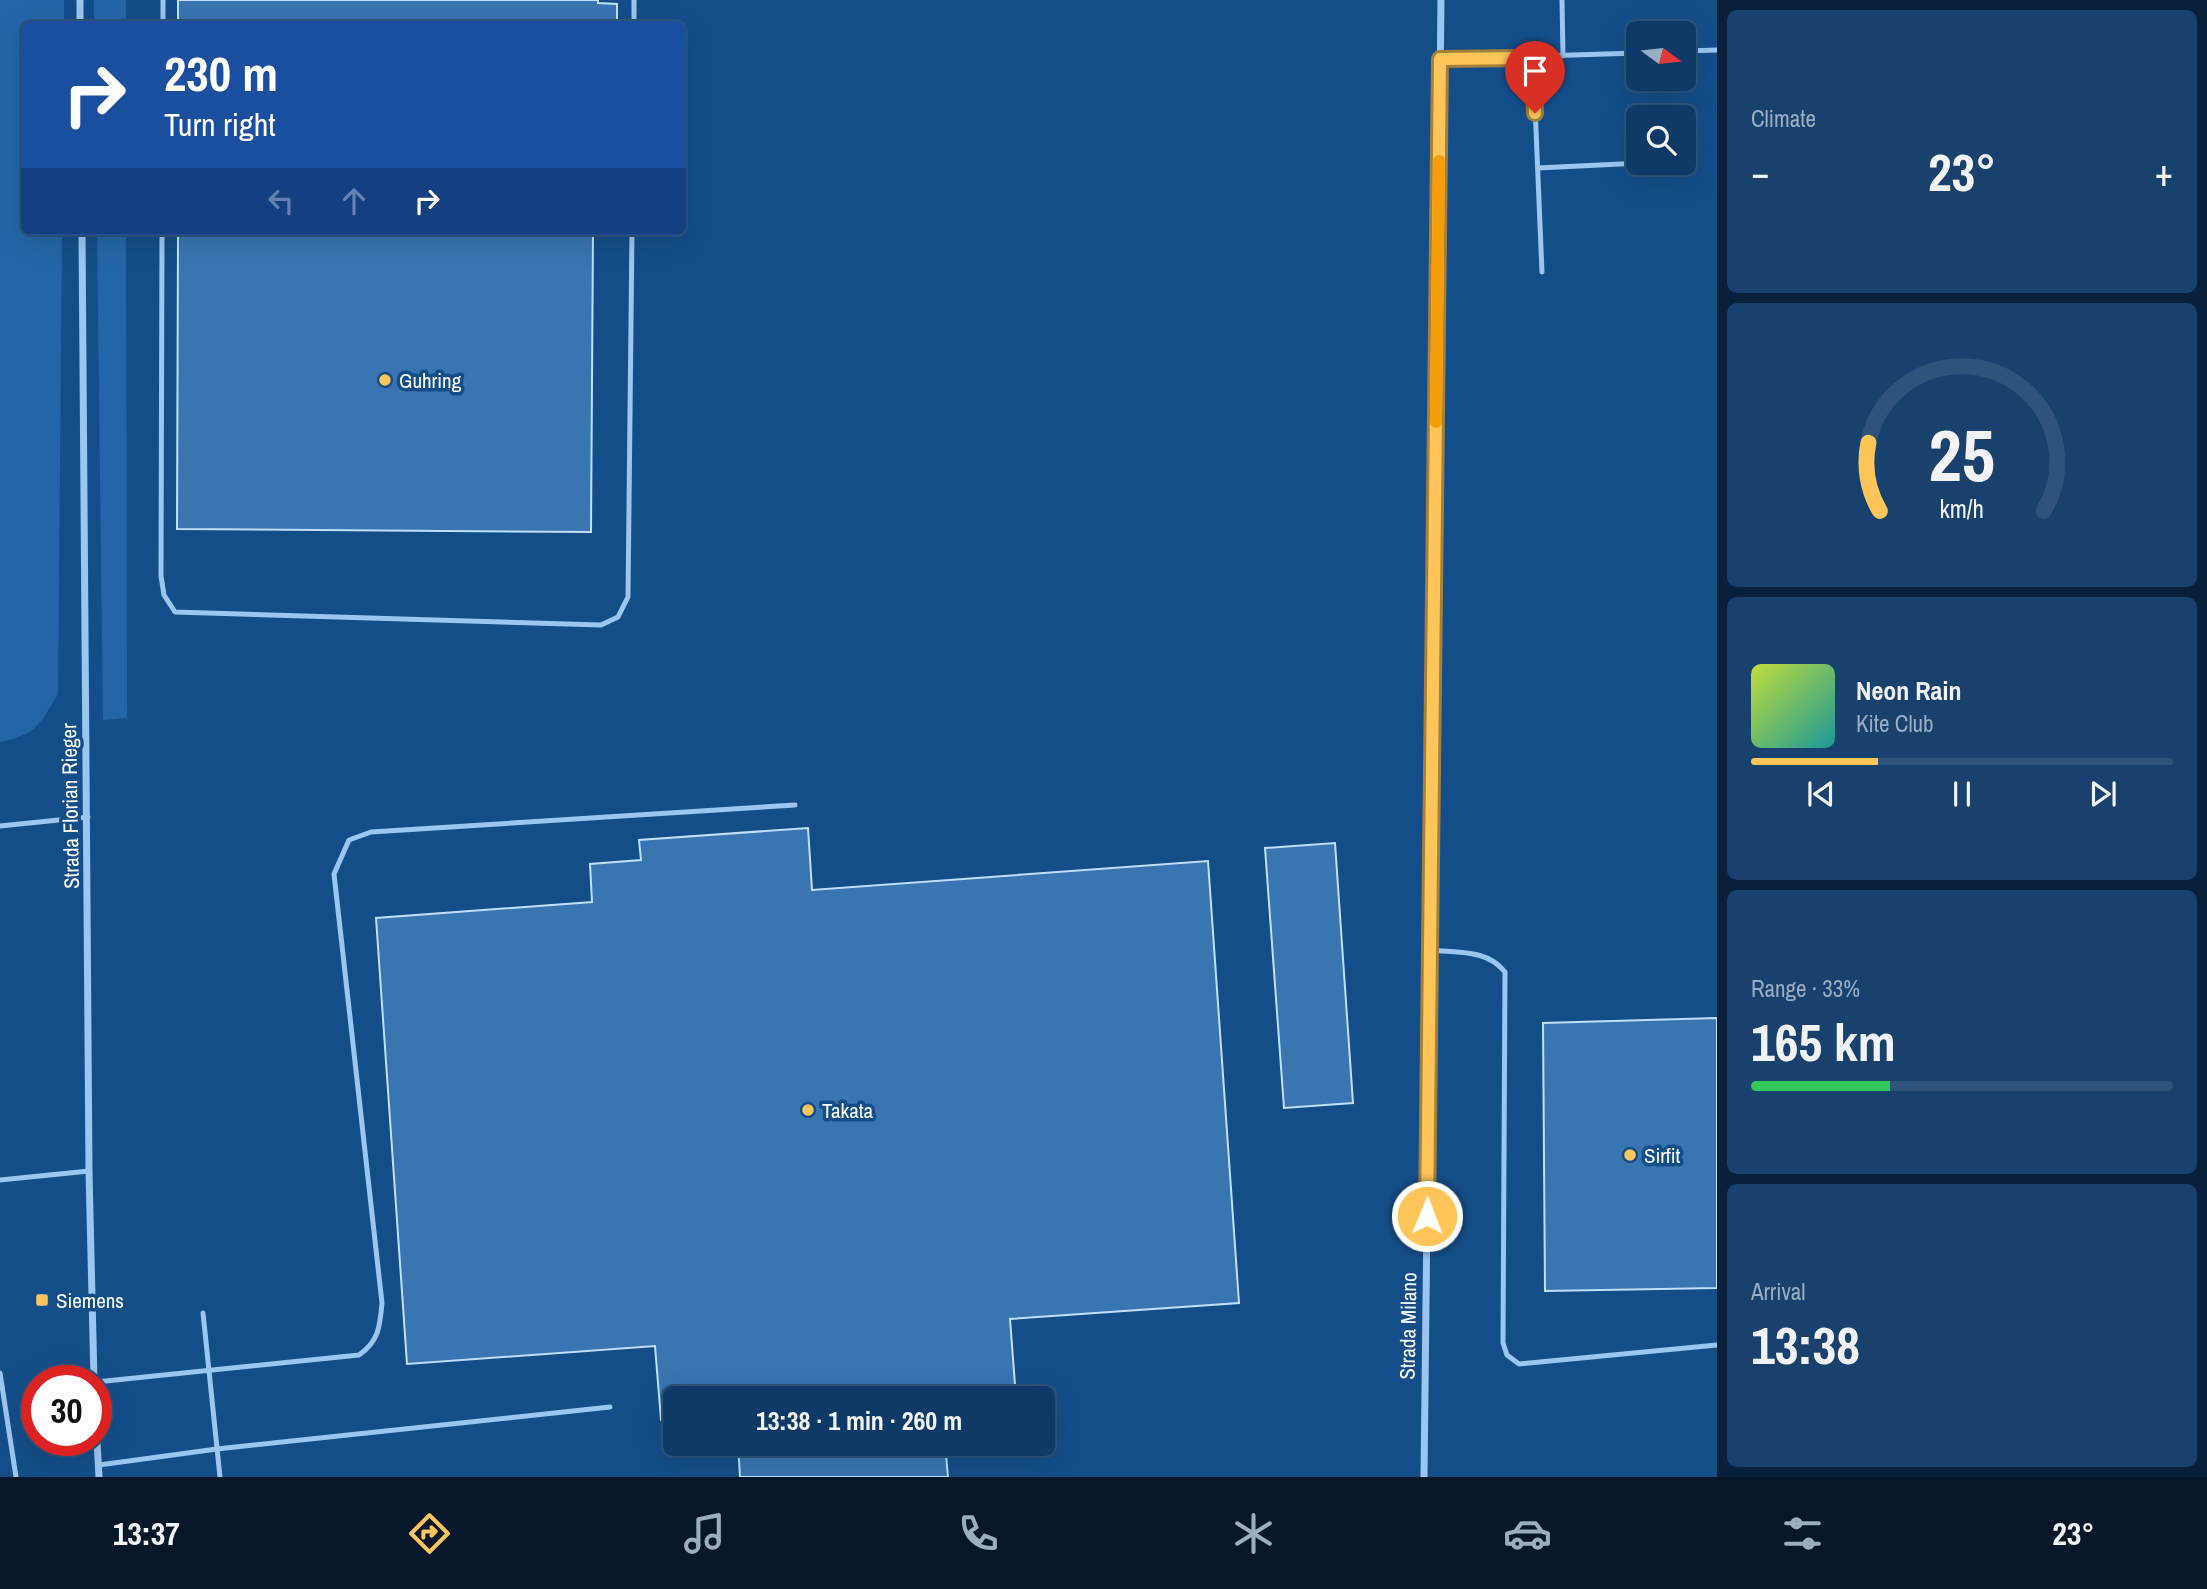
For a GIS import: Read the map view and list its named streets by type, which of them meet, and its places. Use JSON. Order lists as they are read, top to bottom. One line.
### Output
{"streets":{"street":["Strada Florian Rieger","Strada Milano"]},"places":{"other":["Guhring","Takata","Sirfit"],"transit":["Siemens"]},"north":"right","page":{"tile":["Climate",["Range · 33%","165 km"],["Arrival","13:38"]],"turn":["230 m","Turn right"],"heat":["−","23°","+"],"song":["Neon Rain","Kite Club"],"limit":"30","trip":"13:38 · 1 min · 260 m","tabs":["13:37","23°"],"gauge":["25","km/h"]}}
